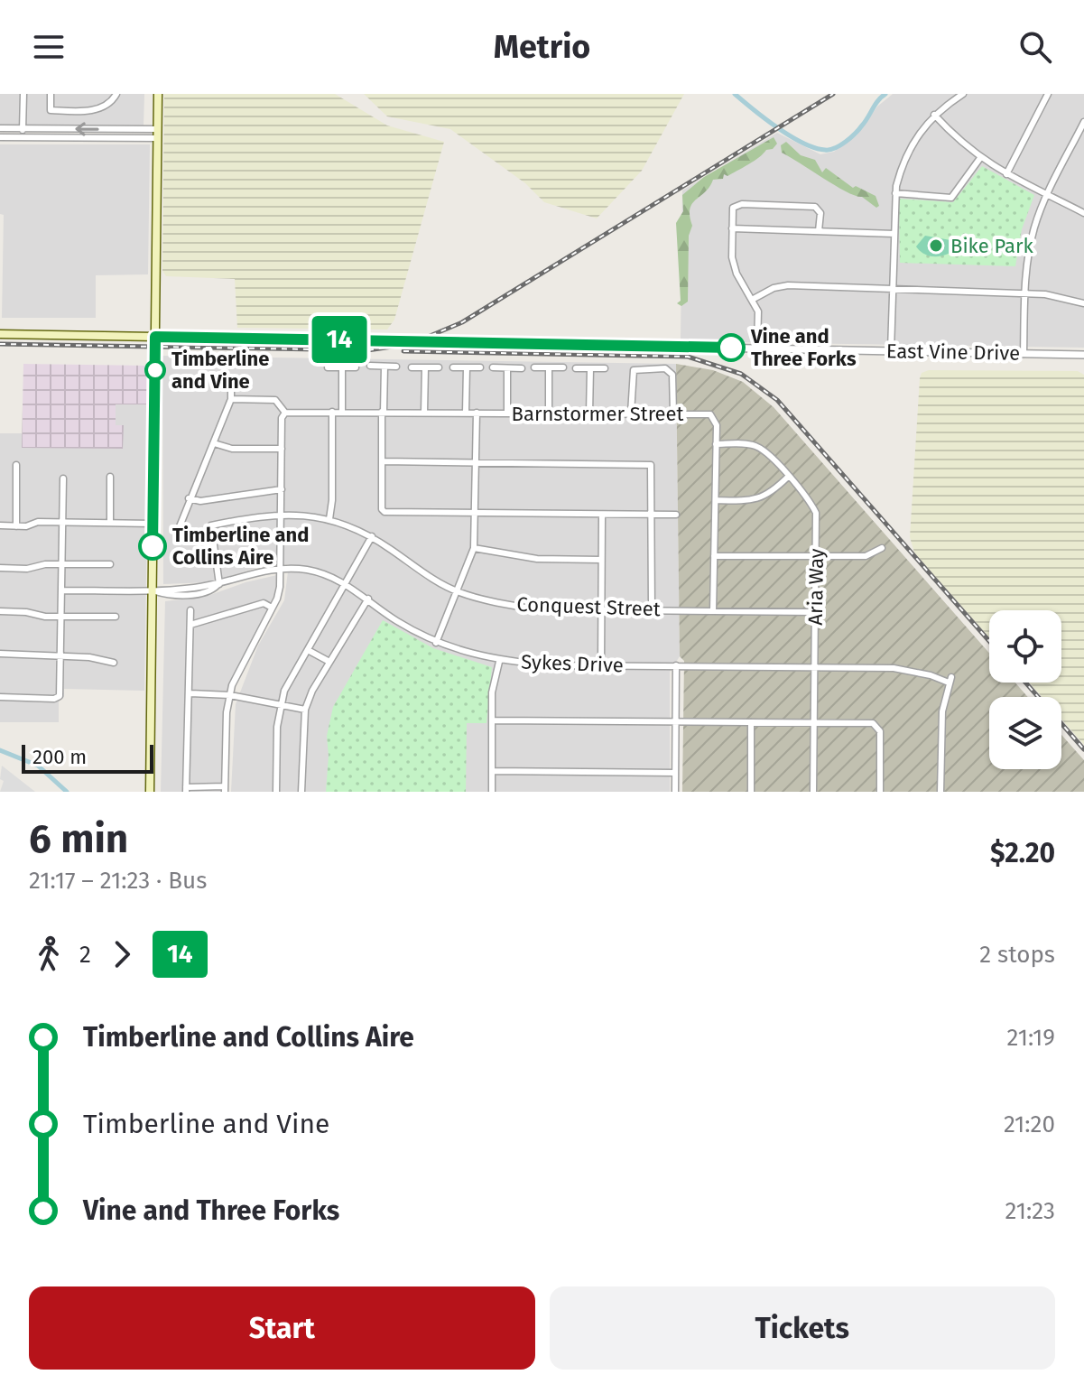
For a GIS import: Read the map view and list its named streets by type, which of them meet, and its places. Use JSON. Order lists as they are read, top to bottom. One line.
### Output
{"streets":{"main road":["East Vine Drive"],"street":["Barnstormer Street","Aria Way","Conquest Street","Sykes Drive"]},"crossings":[["Barnstormer Street","Aria Way"],["Barnstormer Street","Conquest Street"],["Aria Way","Conquest Street"],["Aria Way","Sykes Drive"],["Conquest Street","Sykes Drive"]],"places":["Bike Park","Vine and Three Forks","Timberline and Vine","Timberline and Collins Aire"],"lines":["bus line 14"],"scale_bar":"200 m","page":{"header":"Metrio","on_map":"14","scale":"200 m","heading":["6 min","21:17 – 21:23 · Bus","$2.20"],"legs":["2","14","2 stops"],"list":[{"name":"Timberline and Collins Aire","value":"21:19"},{"name":"Timberline and Vine","value":"21:20"},{"name":"Vine and Three Forks","value":"21:23"}],"buttons":["Start","Tickets"]}}
